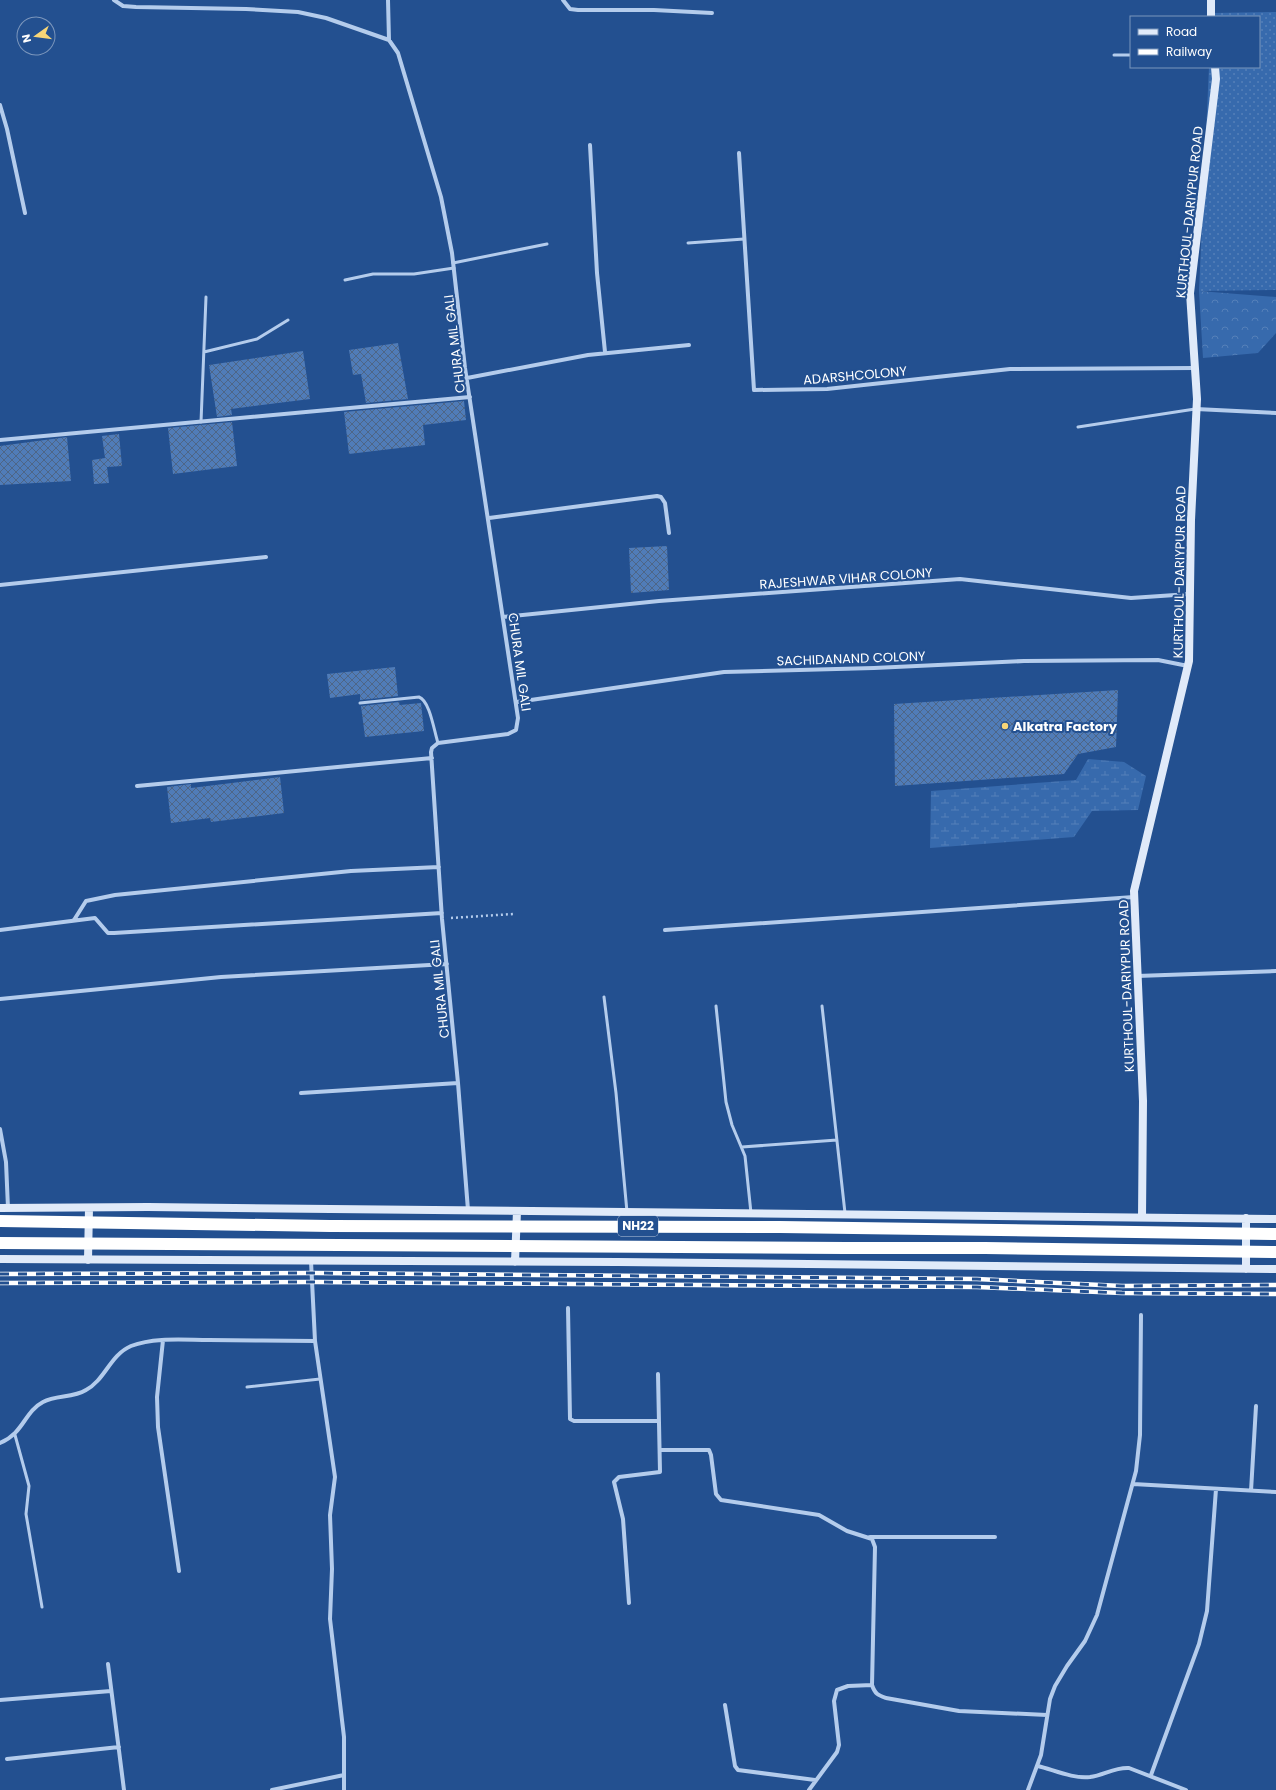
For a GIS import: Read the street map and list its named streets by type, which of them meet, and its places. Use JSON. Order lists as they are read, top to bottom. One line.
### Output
{"streets":{"highway":["NH22"],"street":["KURTHOUL-DARIYPUR ROAD","CHURA MIL GALI","ADARSHCOLONY","RAJESHWAR VIHAR COLONY","SACHIDANAND COLONY"]},"crossings":[["KURTHOUL-DARIYPUR ROAD","ADARSHCOLONY"],["KURTHOUL-DARIYPUR ROAD","RAJESHWAR VIHAR COLONY"],["KURTHOUL-DARIYPUR ROAD","SACHIDANAND COLONY"],["CHURA MIL GALI","RAJESHWAR VIHAR COLONY"],["CHURA MIL GALI","SACHIDANAND COLONY"]],"places":["Alkatra Factory"],"legend":["Road","Railway"],"north":"left"}
